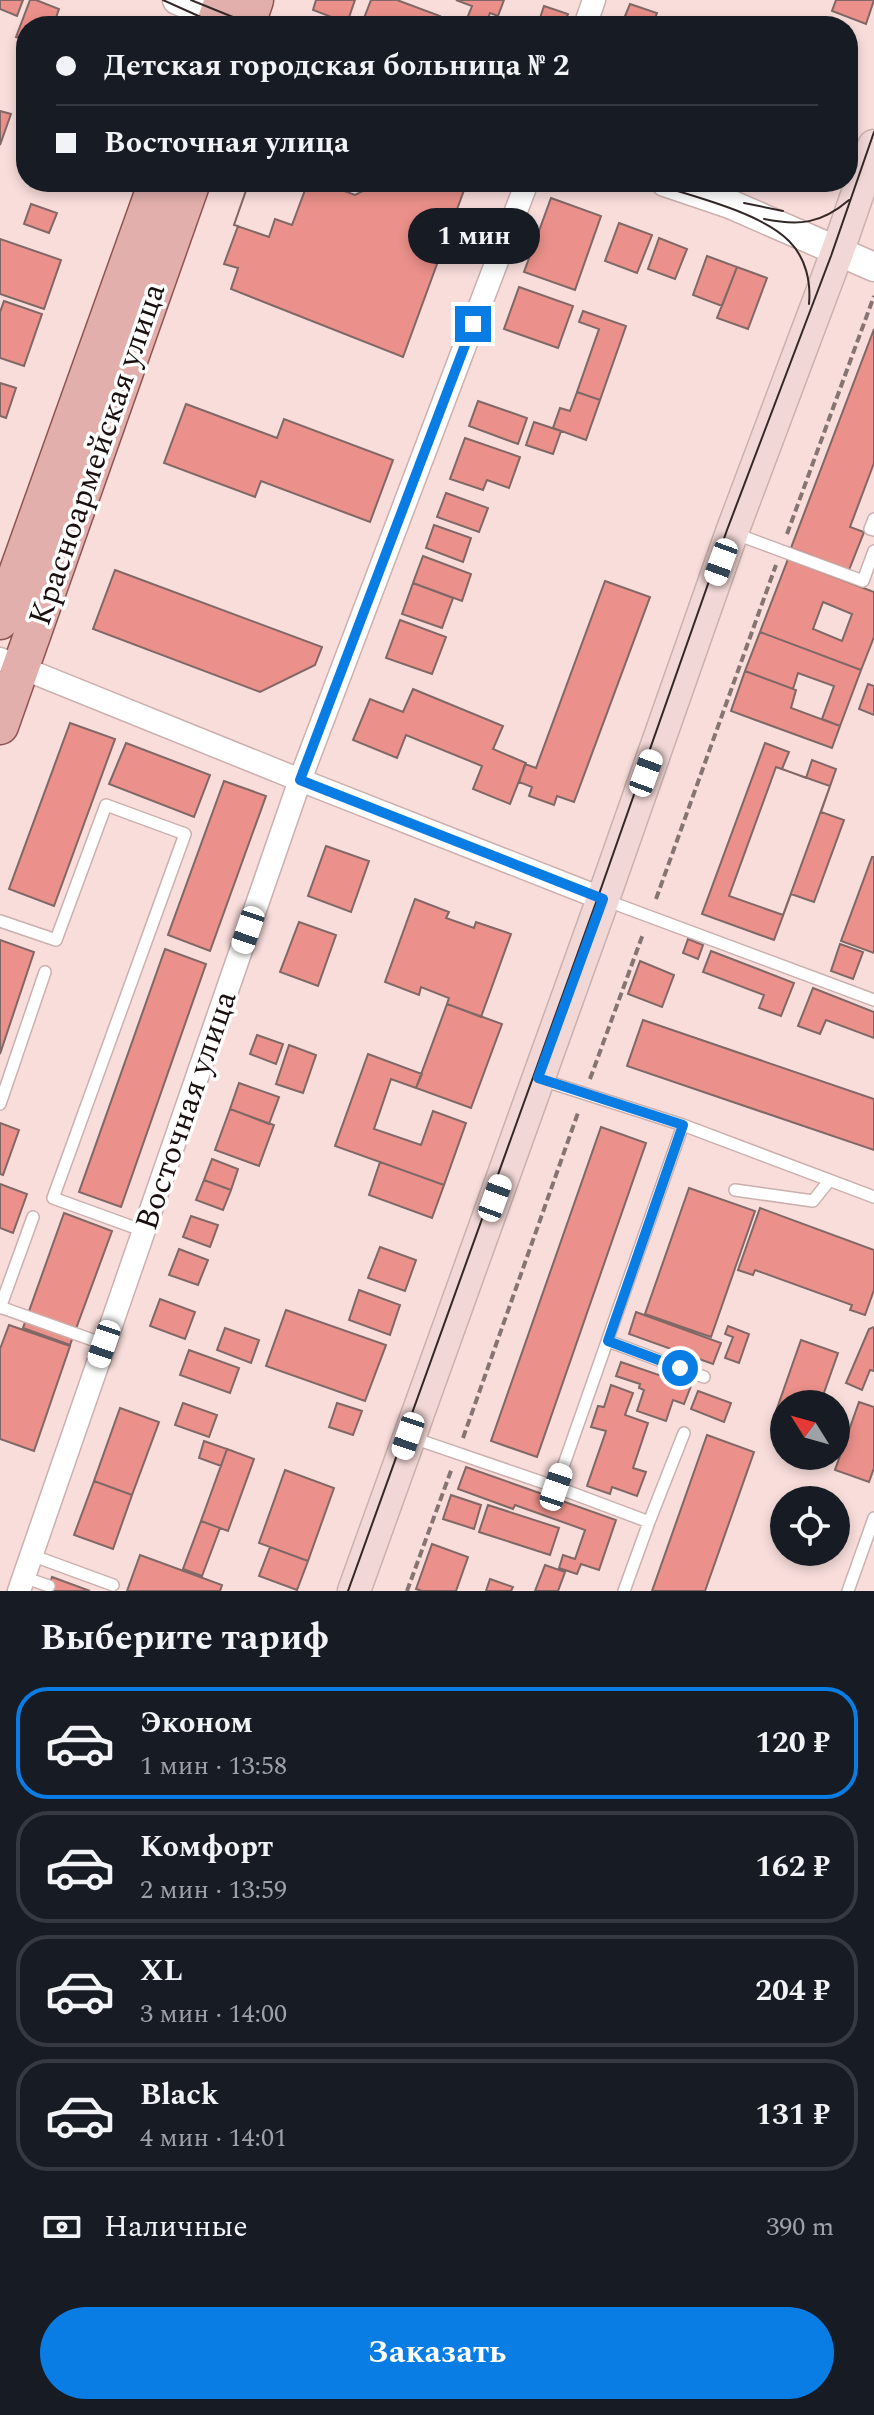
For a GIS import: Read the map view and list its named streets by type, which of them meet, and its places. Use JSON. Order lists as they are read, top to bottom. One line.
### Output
{"streets":{"main road":["Красноармейская улица"],"street":["Восточная улица"]},"north":"top left","page":{"banner":["Детская городская больница № 2","Восточная улица"],"bubble":"1 мин","heading":"Выберите тариф","list":[{"name":"Эконом","note":"1 мин · 13:58","value":"120 ₽"},{"name":"Комфорт","note":"2 мин · 13:59","value":"162 ₽"},{"name":"XL","note":"3 мин · 14:00","value":"204 ₽"},{"name":"Black","note":"4 мин · 14:01","value":"131 ₽"}],"pay":["Наличные","390 m"],"buttons":"Заказать"}}
